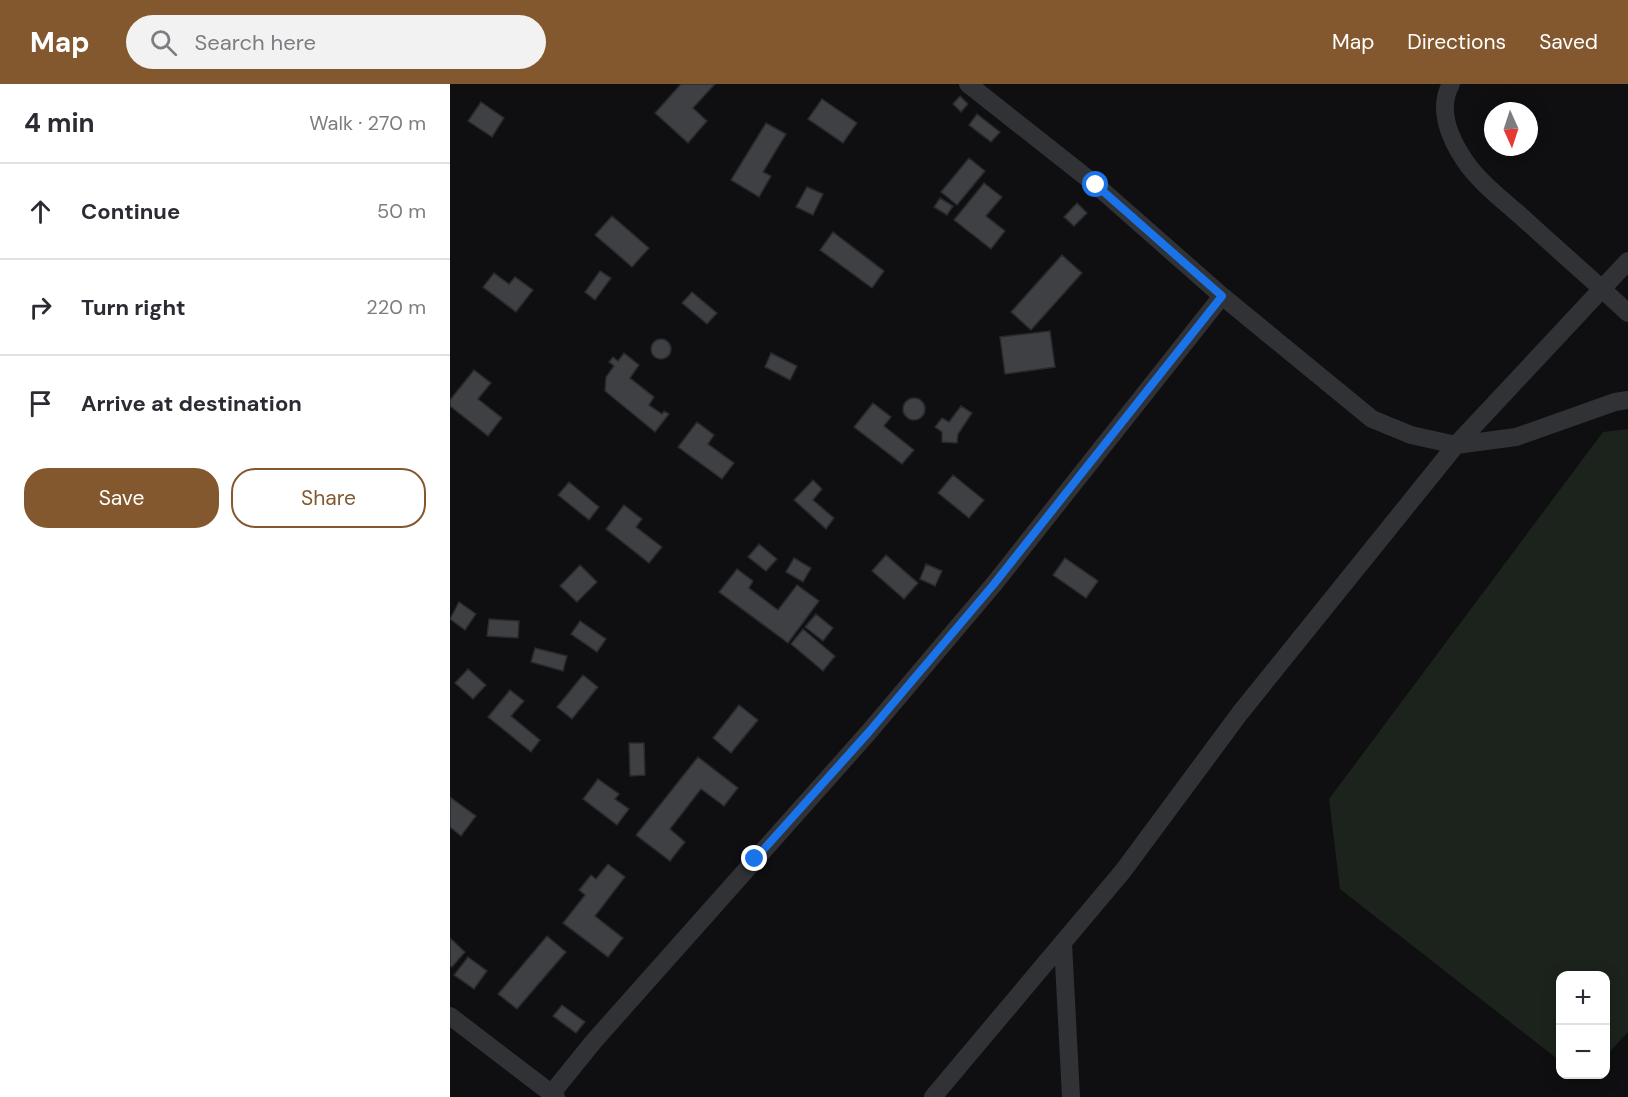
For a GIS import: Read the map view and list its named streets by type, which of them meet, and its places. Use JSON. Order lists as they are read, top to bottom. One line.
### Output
{"north":"bottom","page":{"header":"Map","search":"Search here","nav":["Map","Directions","Saved"],"heading":["4 min","Walk · 270 m"],"list":[["Continue","50 m"],["Turn right","220 m"],"Arrive at destination"],"buttons":["Save","Share"],"map_buttons":["+","−"]}}
